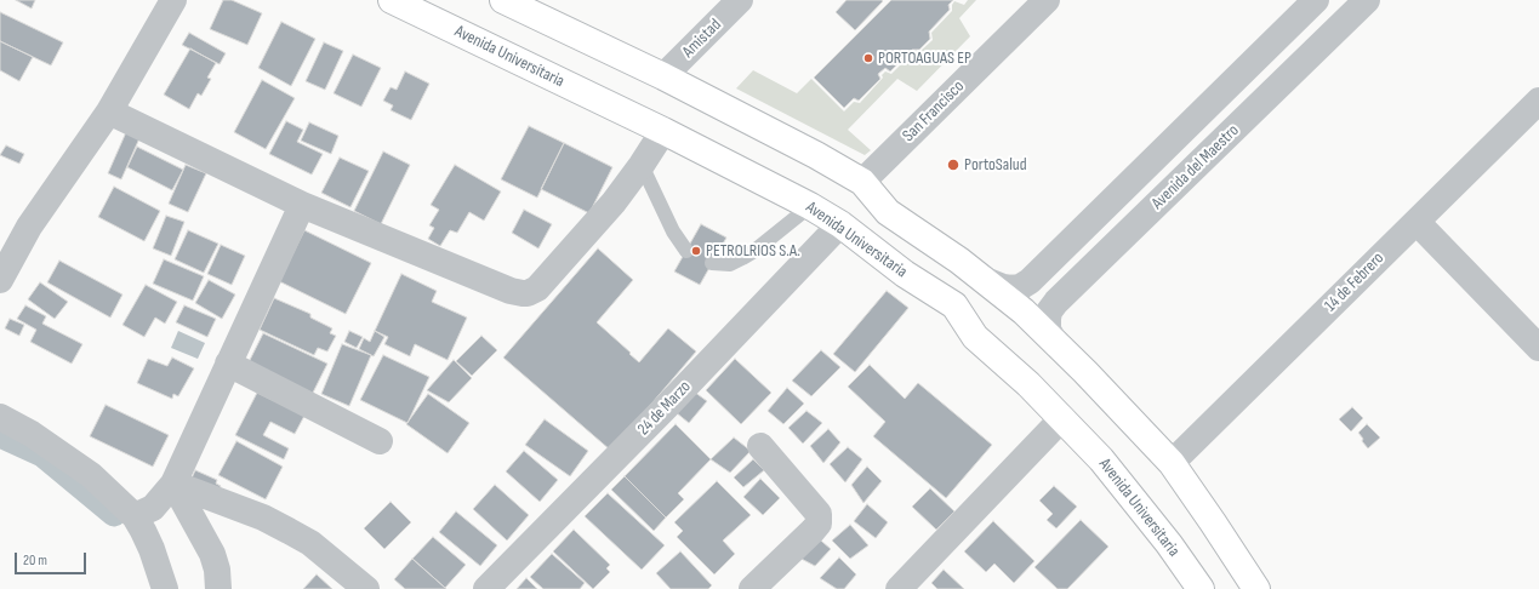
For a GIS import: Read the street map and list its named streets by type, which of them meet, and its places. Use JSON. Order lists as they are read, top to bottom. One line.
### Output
{"streets":{"main road":["Avenida Universitaria"],"street":["Amistad","San Francisco","Avenida del Maestro","14 de Febrero","24 de Marzo"]},"crossings":[["Avenida Universitaria","24 de Marzo"]],"places":["PORTOAGUAS EP","PortoSalud","PETROLRIOS S.A."],"scale_bar":"20 m"}
